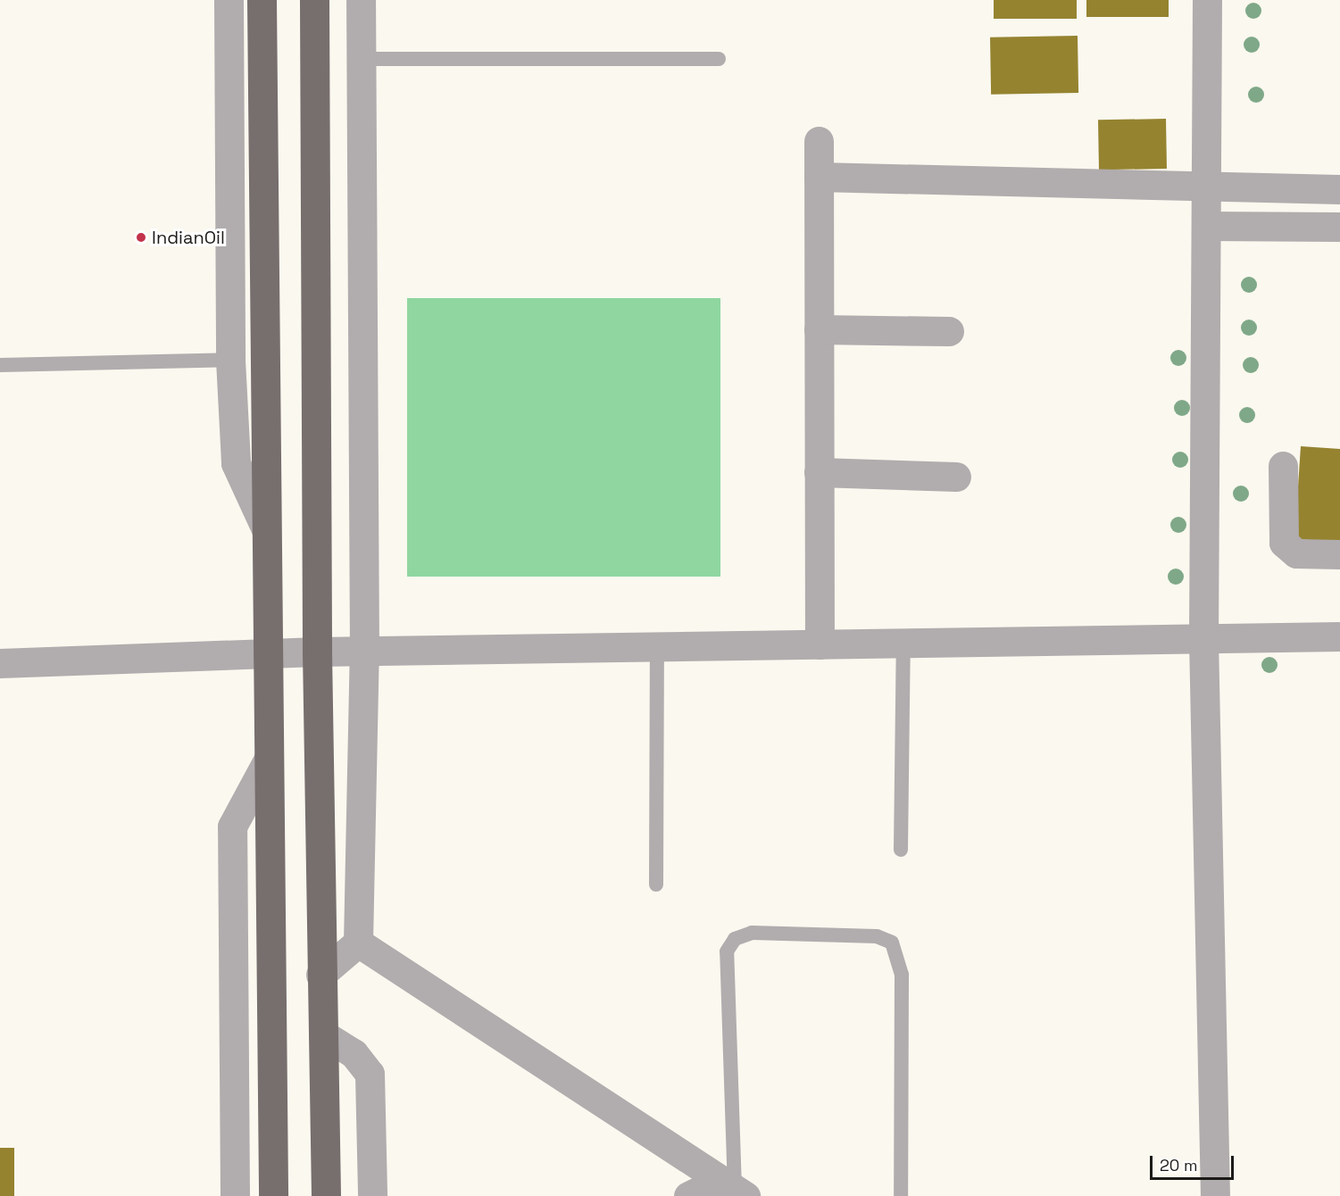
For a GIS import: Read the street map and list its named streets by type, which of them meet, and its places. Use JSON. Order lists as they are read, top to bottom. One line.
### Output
{"places":["IndianOil"],"scale_bar":"20 m"}
